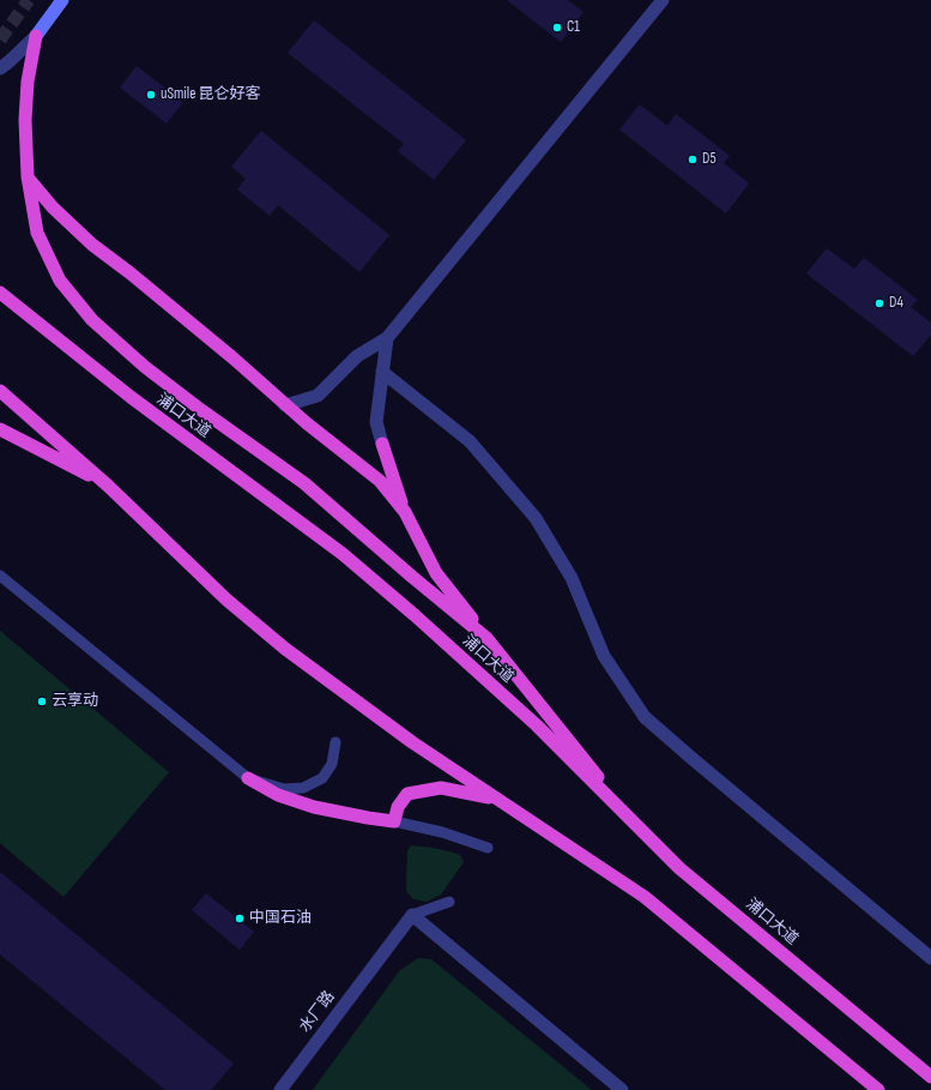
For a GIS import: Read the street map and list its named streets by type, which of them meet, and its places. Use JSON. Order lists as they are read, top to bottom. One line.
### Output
{"streets":{"highway":["浦口大道"],"street":["水厂路"]},"places":["C1","uSmile 昆仑好客","D5","D4","云享动","中国石油"]}
